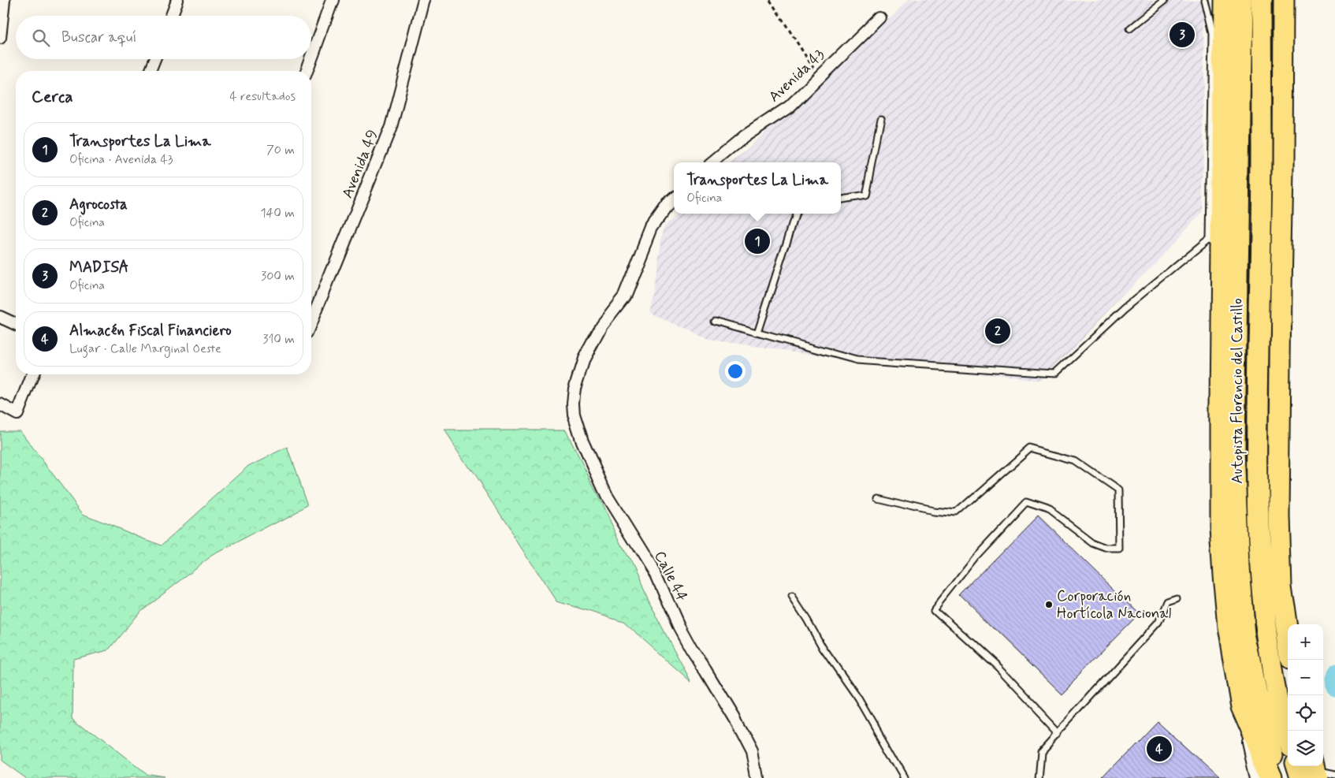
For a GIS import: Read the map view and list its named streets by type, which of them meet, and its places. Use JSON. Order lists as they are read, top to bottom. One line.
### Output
{"streets":{"highway":["Autopista Florencio del Castillo"],"street":["Avenida 43","Avenida 49","Calle 44"]},"places":["Corporación Hortícola Nacional"],"page":{"search":"Buscar aquí","pins":["3","1","2","4"],"heading":["Cerca","4 resultados"],"list":[{"mark":"1","name":"Transportes La Lima","note":"Oficina · Avenida 43","value":"70 m"},{"mark":"2","name":"Agrocosta","note":"Oficina","value":"140 m"},{"mark":"3","name":"MADISA","note":"Oficina","value":"300 m"},{"mark":"4","name":"Almacén Fiscal Financiero","note":"Lugar · Calle Marginal Oeste","value":"310 m"}],"popup":["Transportes La Lima","Oficina"],"map_buttons":["+","−"]}}
